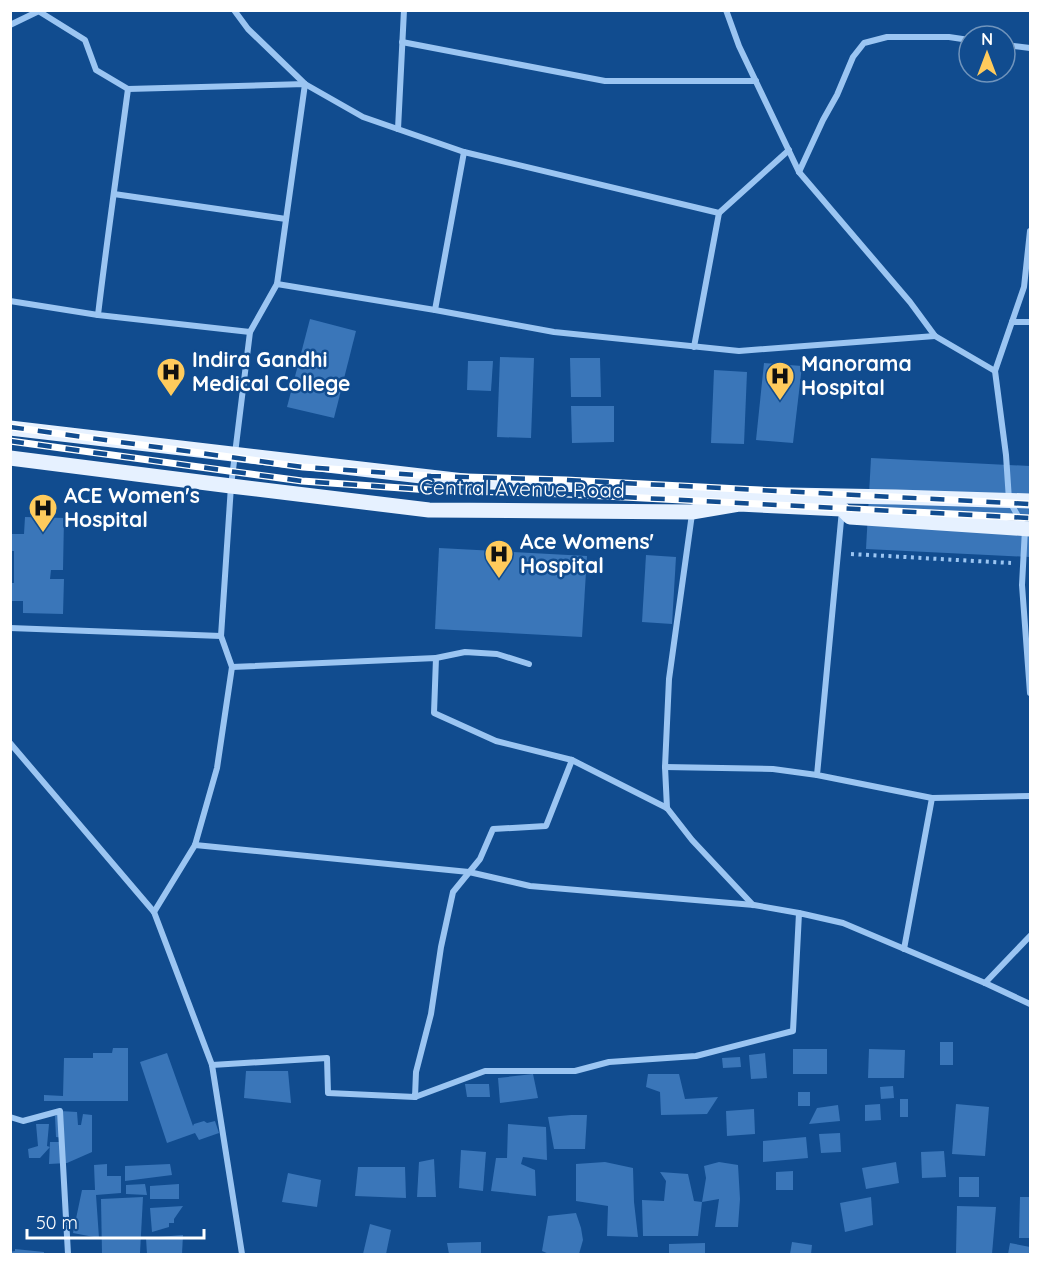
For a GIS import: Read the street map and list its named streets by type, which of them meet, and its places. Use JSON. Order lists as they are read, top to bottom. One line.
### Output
{"streets":{"main road":["Central Avenue Road"]},"places":{"hospital":["Indira Gandhi Medical College","Manorama Hospital","ACE Women's Hospital","Ace Womens' Hospital"]},"scale_bar":"50 m","north":"top"}
